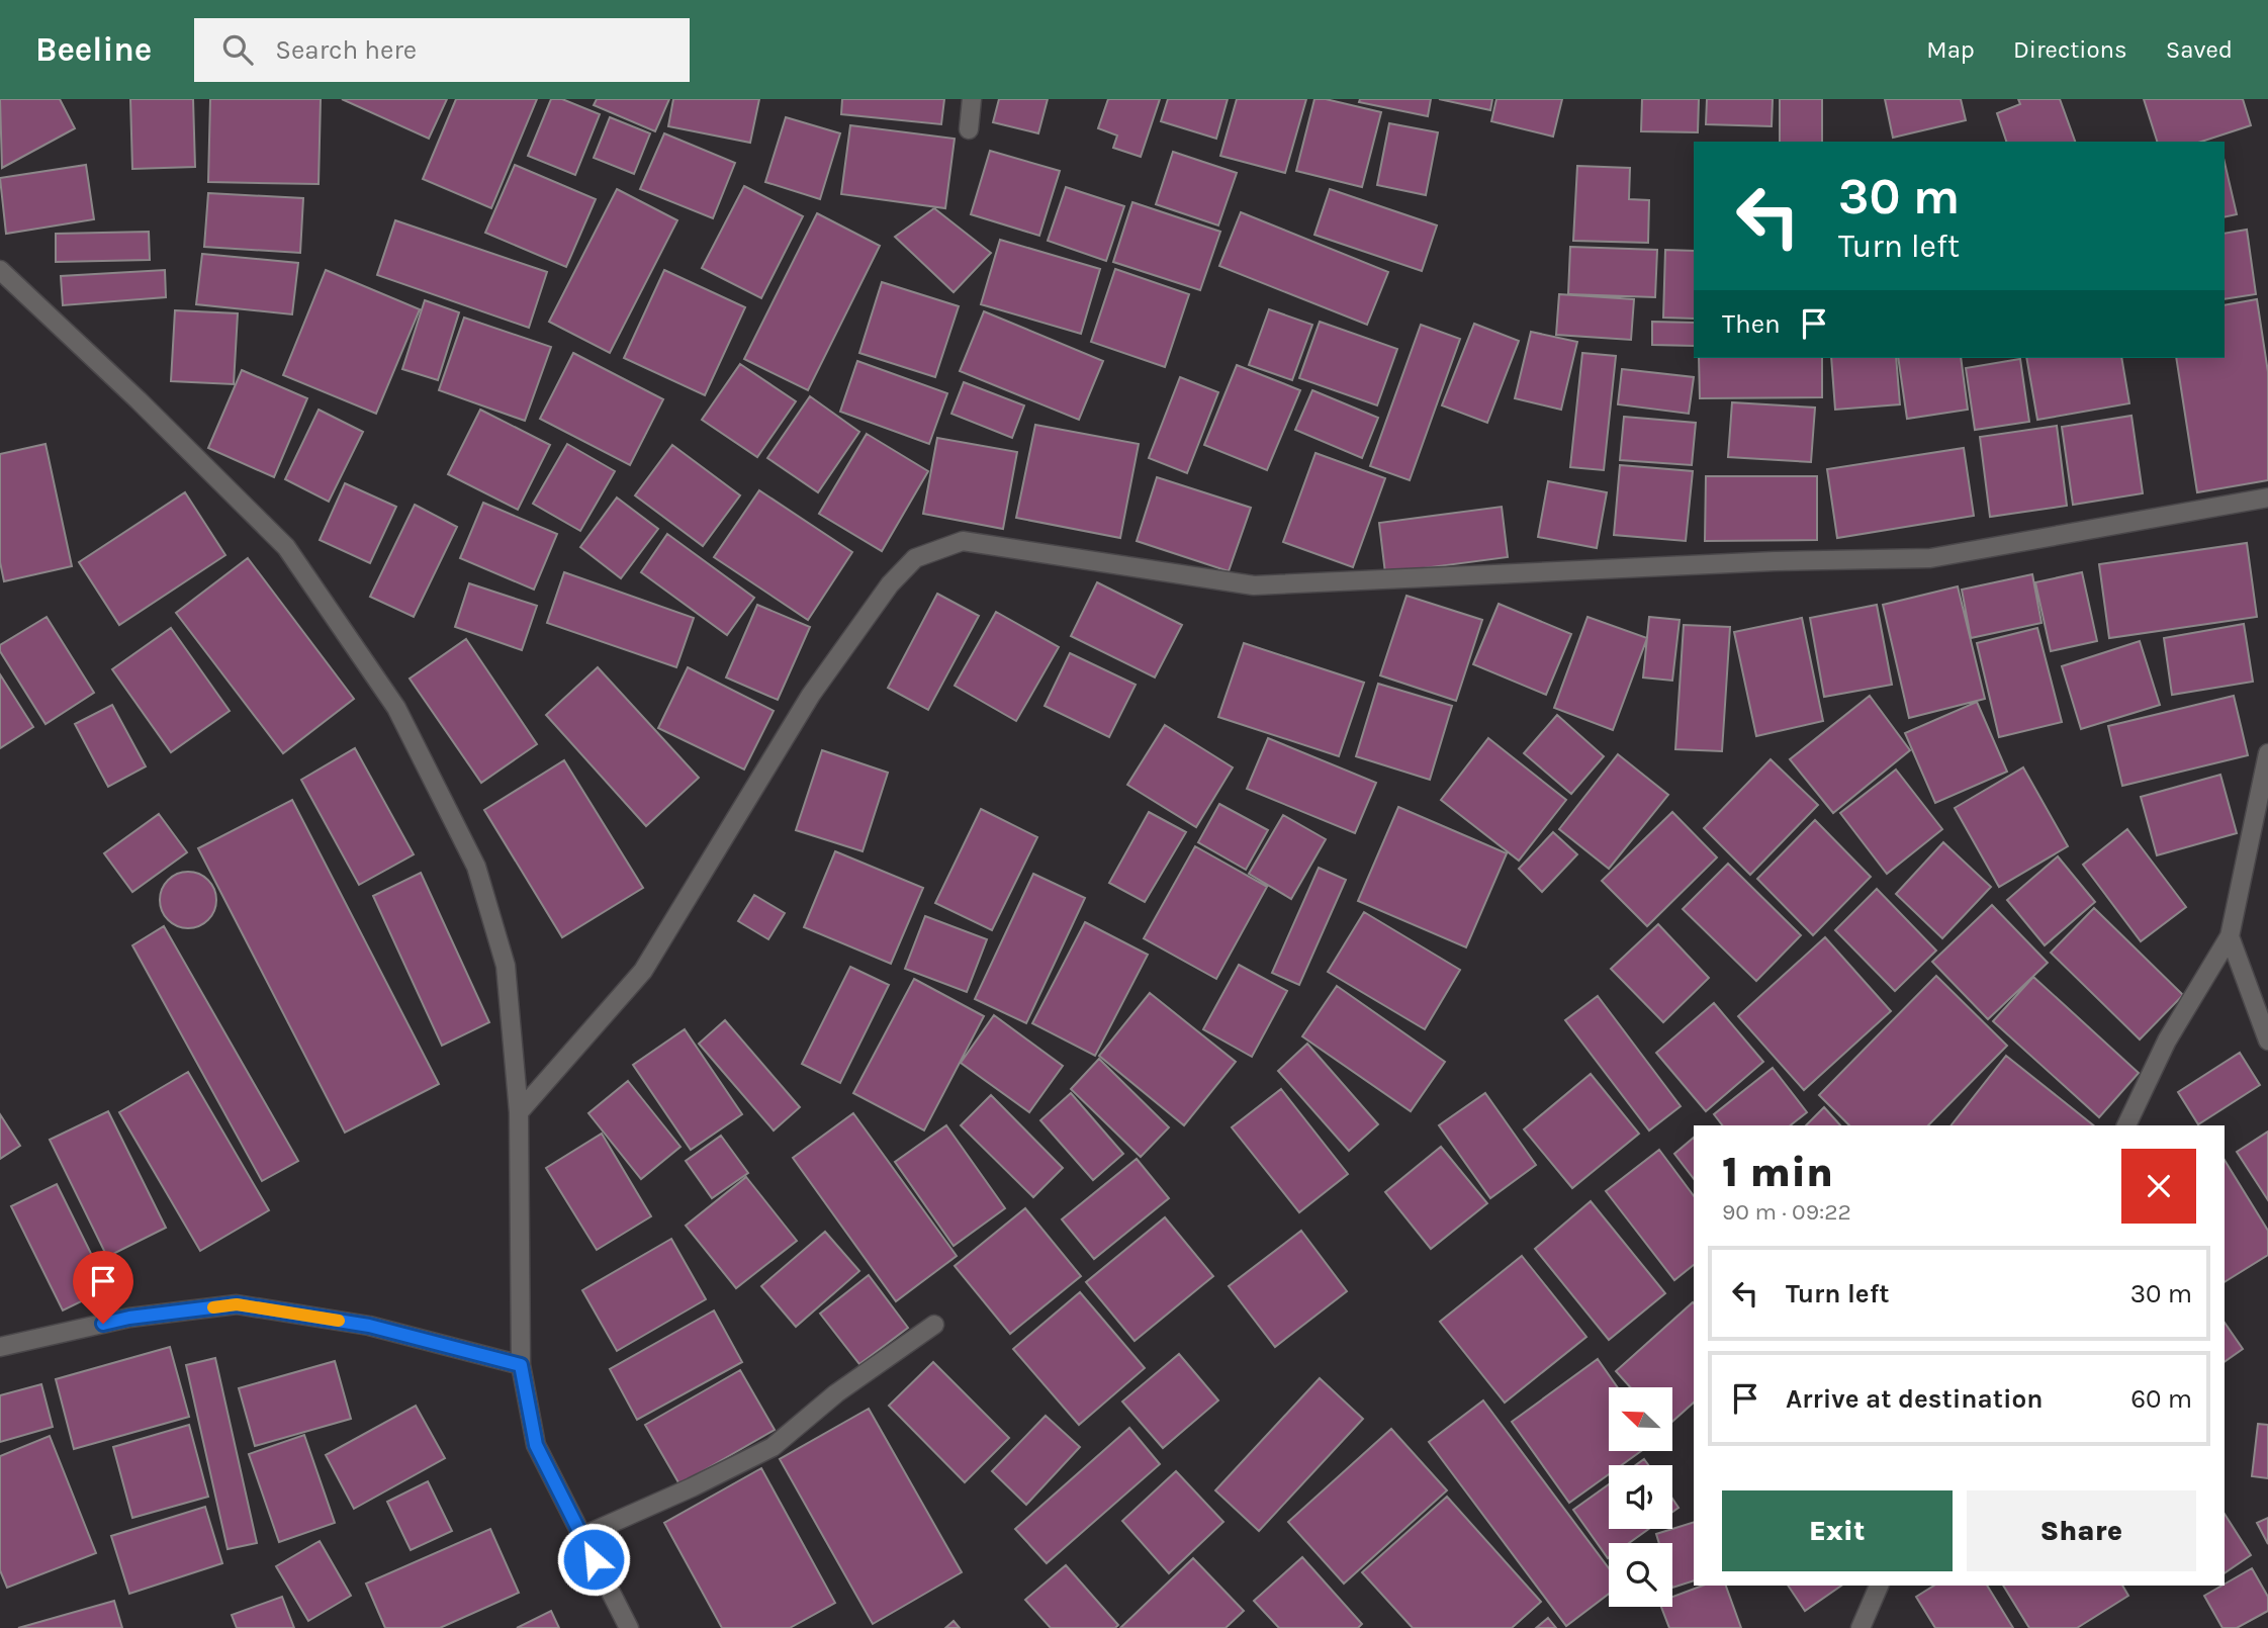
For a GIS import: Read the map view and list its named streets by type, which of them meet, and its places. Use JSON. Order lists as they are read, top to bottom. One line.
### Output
{"north":"top left","page":{"header":"Beeline","search":"Search here","nav":["Map","Directions","Saved"],"turn":["30 m","Turn left"],"then":"Then","heading":["1 min","90 m · 09:22"],"list":[{"name":"Turn left","value":"30 m"},{"name":"Arrive at destination","value":"60 m"}],"buttons":["Exit","Share"]}}
